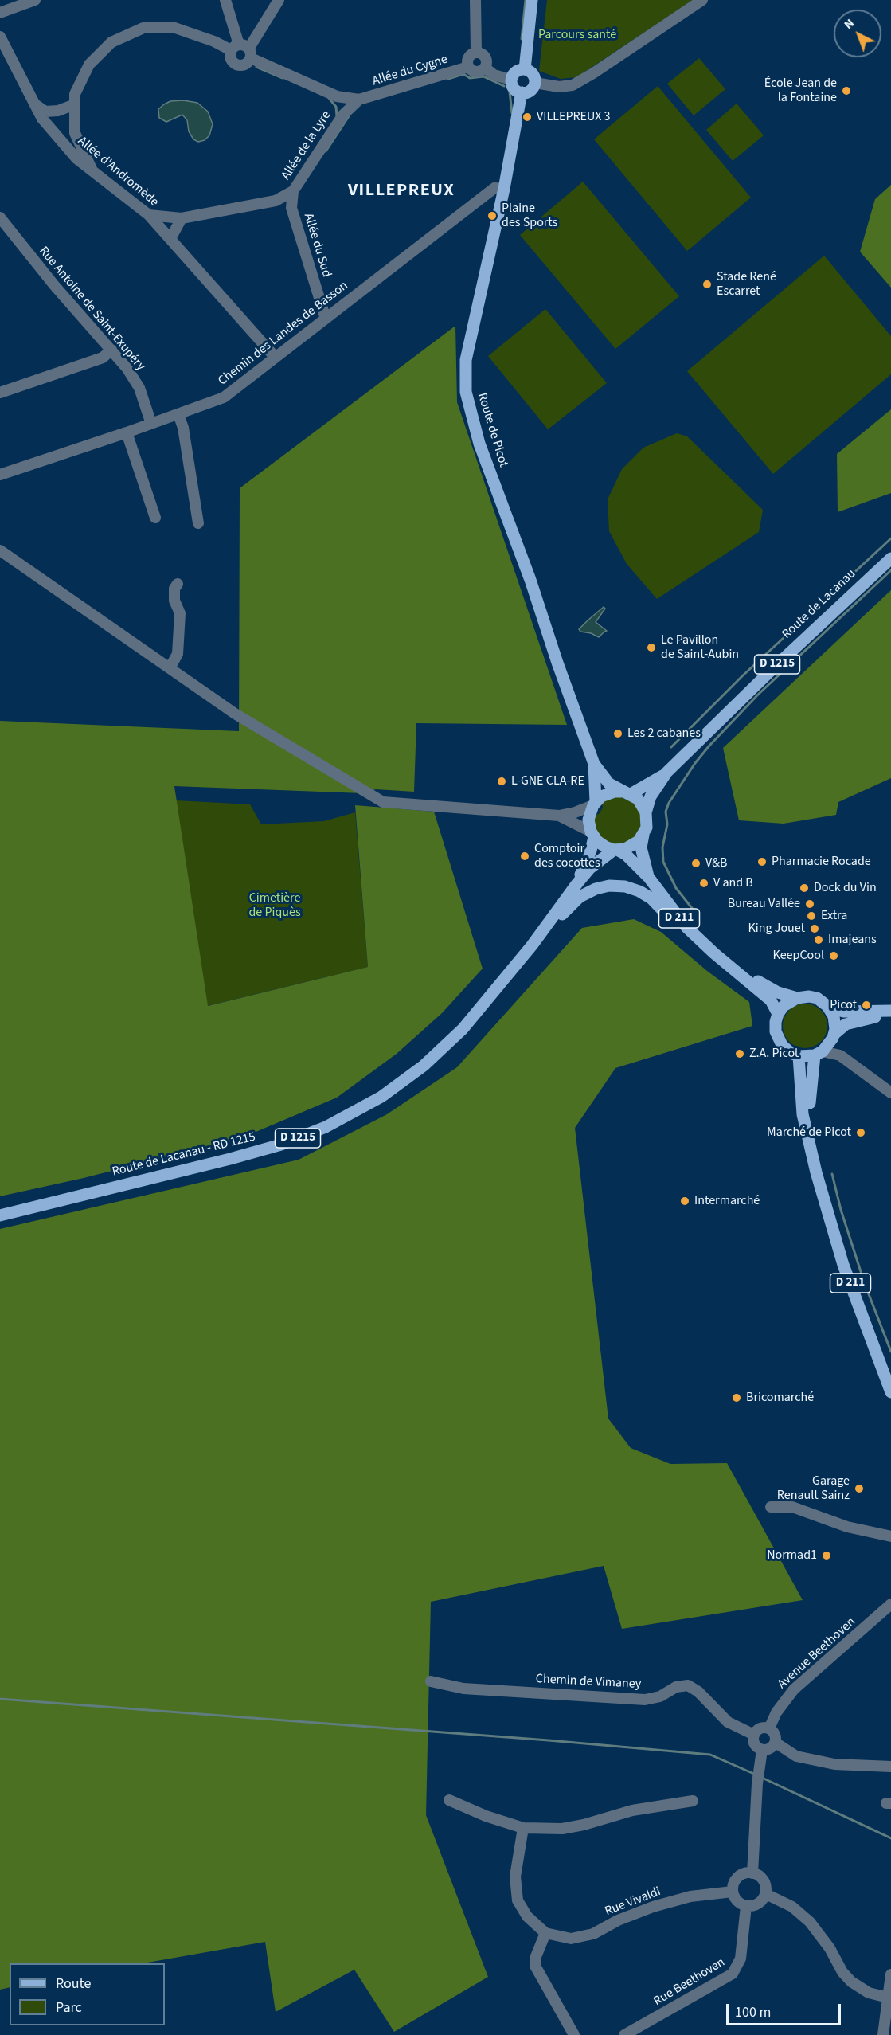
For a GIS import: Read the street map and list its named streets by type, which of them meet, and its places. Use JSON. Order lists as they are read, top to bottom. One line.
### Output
{"streets":{"main road":["Route de Picot","Route de Lacanau","D 1215","D 211","Route de Lacanau - RD 1215"],"street":["Allée du Cygne","Allée de la Lyre","Allée d'Andromède","Allée du Sud","Rue Antoine de Saint-Exupéry","Chemin des Landes de Basson","Avenue Beethoven","Chemin de Vimaney","Rue Vivaldi","Rue Beethoven"]},"crossings":[["Allée du Cygne","Allée de la Lyre"],["Allée de la Lyre","Allée d'Andromède"],["Allée de la Lyre","Allée du Sud"],["Allée d'Andromède","Chemin des Landes de Basson"],["Allée du Sud","Chemin des Landes de Basson"],["Rue Antoine de Saint-Exupéry","Chemin des Landes de Basson"],["Chemin des Landes de Basson","Route de Picot"],["Route de Picot","D 1215"],["Route de Picot","D 211"],["Route de Lacanau","D 1215"],["D 1215","D 211"],["D 1215","Route de Lacanau - RD 1215"],["Avenue Beethoven","Chemin de Vimaney"],["Rue Vivaldi","Rue Beethoven"]],"districts":["VILLEPREUX"],"parks":["Parcours santé","Cimetière de Piquès"],"places":["École Jean de la Fontaine","VILLEPREUX 3","Plaine des Sports","Stade René Escarret","Le Pavillon de Saint-Aubin","Les 2 cabanes","L-GNE CLA-RE","Comptoir des cocottes","Pharmacie Rocade","V&B","V and B","Dock du Vin","Bureau Vallée","Extra","King Jouet","Imajeans","KeepCool","Picot","Z.A. Picot","Marché de Picot","Intermarché","Bricomarché","Garage Renault Sainz","Normad1"],"legend":["Route","Parc"],"scale_bar":"100 m","north":"top left"}
